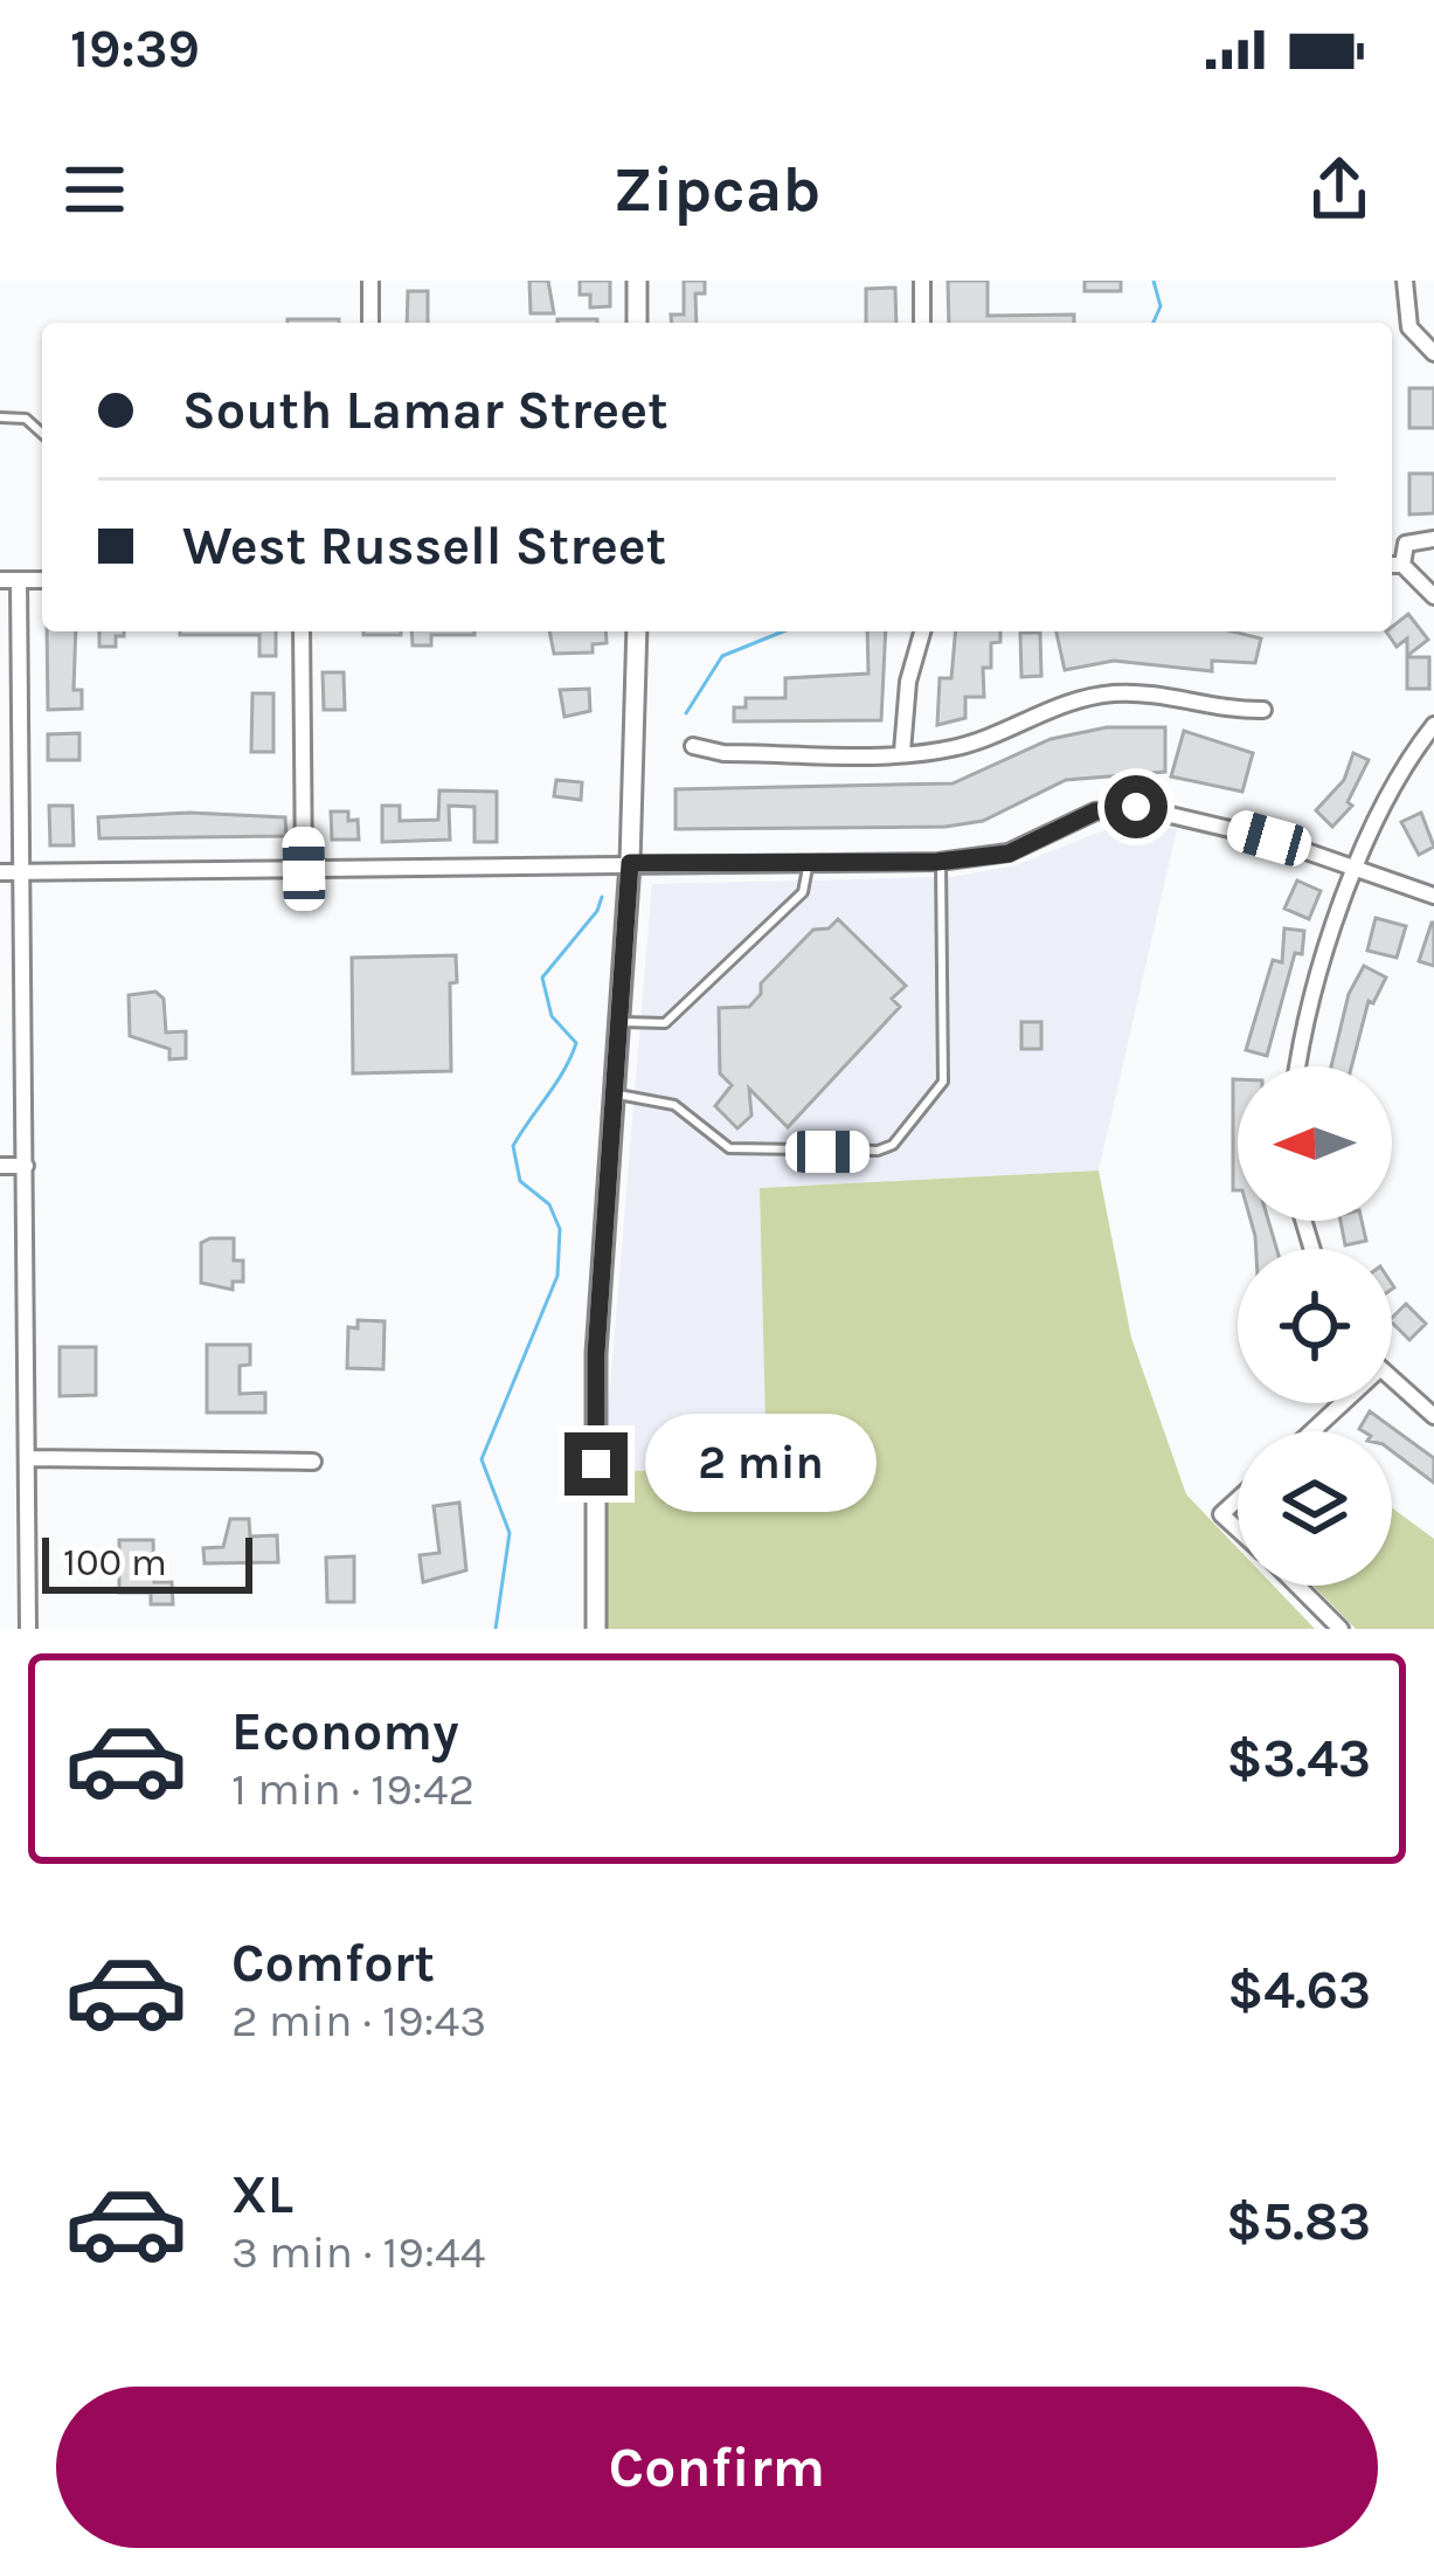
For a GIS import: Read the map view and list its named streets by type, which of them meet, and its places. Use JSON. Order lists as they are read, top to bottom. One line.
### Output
{"scale_bar":"100 m","north":"left","page":{"status":"19:39","header":"Zipcab","banner":["South Lamar Street","West Russell Street"],"bubble":"2 min","scale":"100 m","list":[{"name":"Economy","note":"1 min · 19:42","value":"$3.43"},{"name":"Comfort","note":"2 min · 19:43","value":"$4.63"},{"name":"XL","note":"3 min · 19:44","value":"$5.83"}],"buttons":"Confirm"}}
